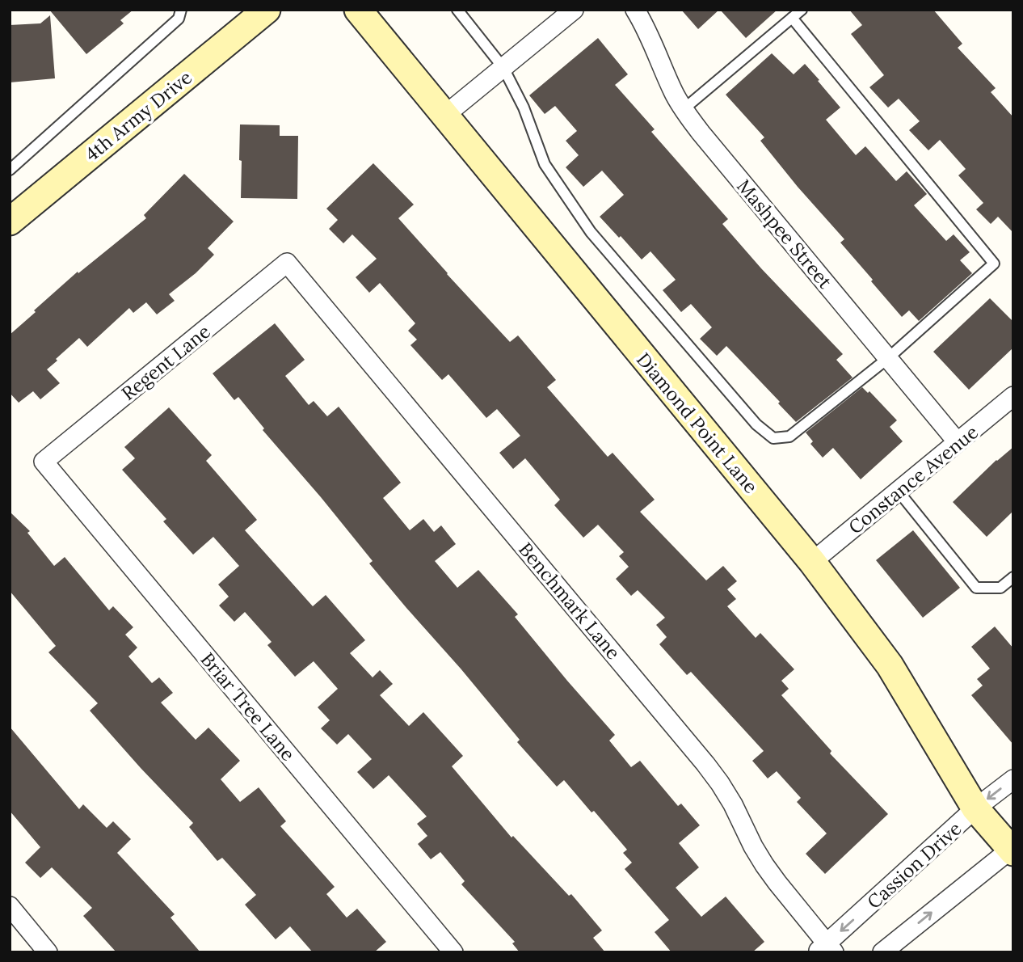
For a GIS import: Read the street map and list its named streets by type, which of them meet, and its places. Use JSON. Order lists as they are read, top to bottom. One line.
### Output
{"streets":{"street":["4th Army Drive","Mashpee Street","Regent Lane","Diamond Point Lane","Constance Avenue","Benchmark Lane","Briar Tree Lane","Cassion Drive"]},"crossings":[["Mashpee Street","Constance Avenue"],["Regent Lane","Benchmark Lane"],["Regent Lane","Briar Tree Lane"],["Diamond Point Lane","Constance Avenue"],["Diamond Point Lane","Cassion Drive"],["Benchmark Lane","Cassion Drive"]]}
